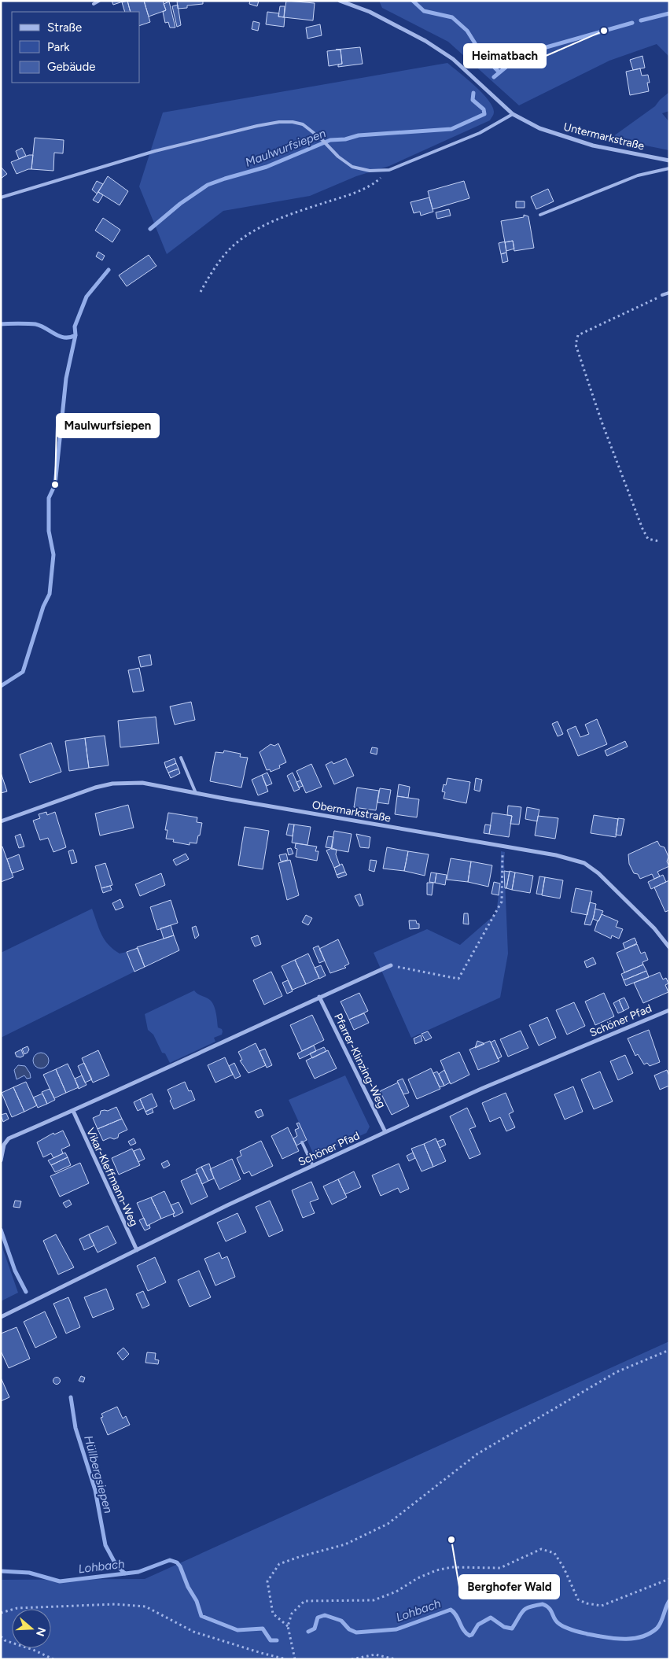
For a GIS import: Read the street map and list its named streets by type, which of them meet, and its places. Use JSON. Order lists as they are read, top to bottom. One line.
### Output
{"streets":{"street":["Untermarkstraße","Obermarkstraße","Schöner Pfad","Pfarrer-Klinzing-Weg","Vikar-Kleffmann-Weg"]},"crossings":[["Schöner Pfad","Pfarrer-Klinzing-Weg"],["Schöner Pfad","Vikar-Kleffmann-Weg"]],"water":["Maulwurfsiepen","Hüllbergsiepen","Lohbach"],"places":["Heimatbach","Maulwurfsiepen","Berghofer Wald"],"legend":["Straße","Park","Gebäude"],"north":"right"}
